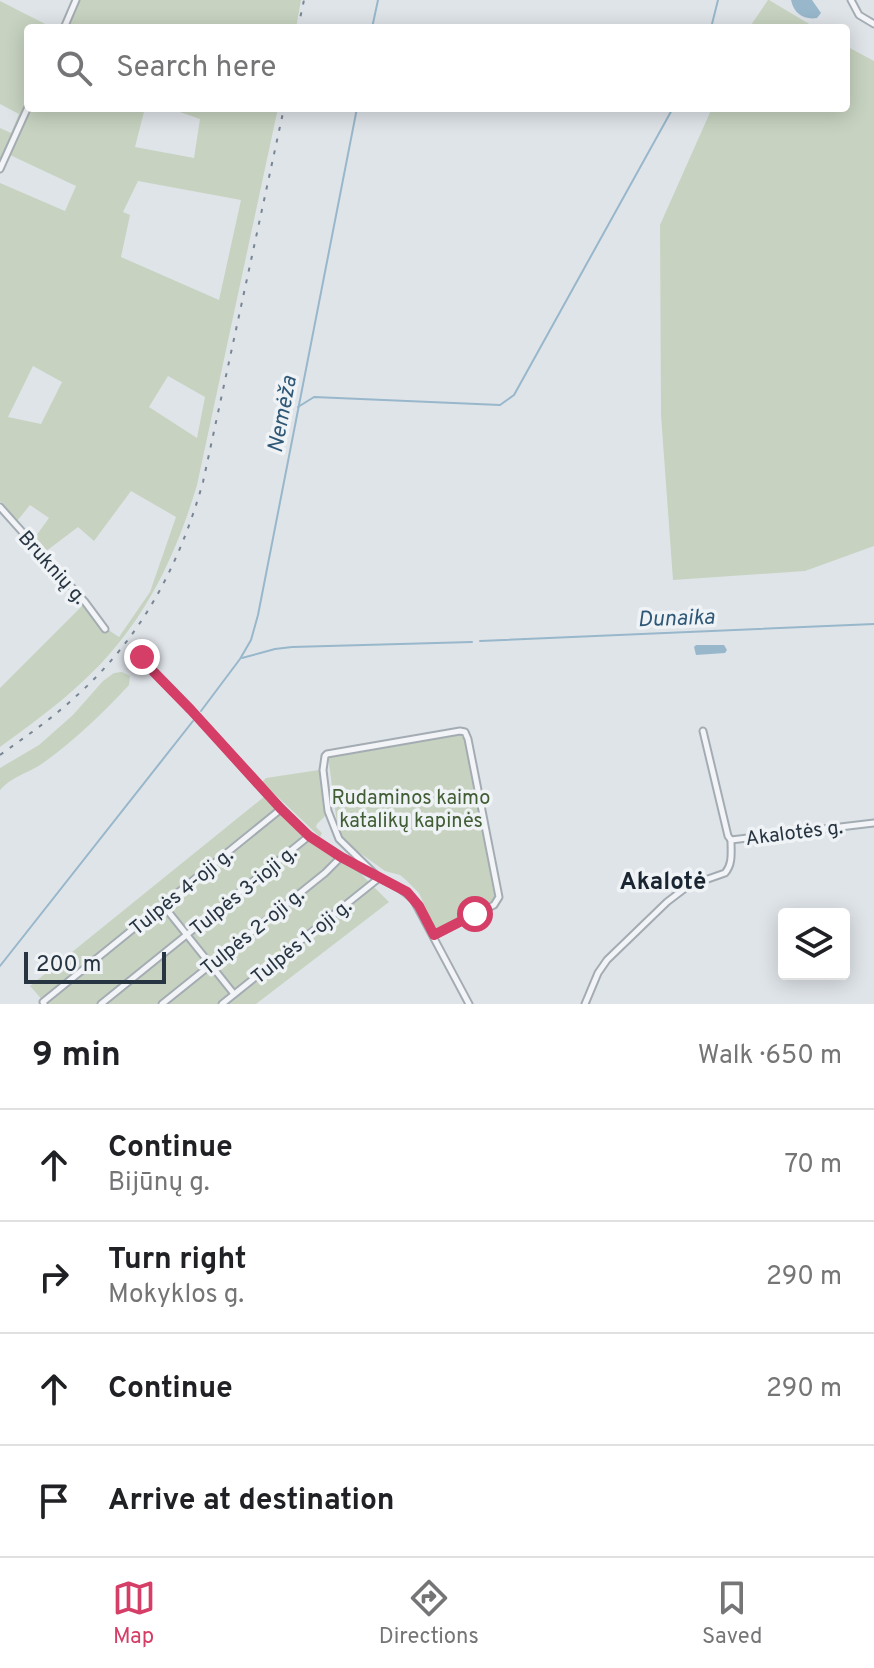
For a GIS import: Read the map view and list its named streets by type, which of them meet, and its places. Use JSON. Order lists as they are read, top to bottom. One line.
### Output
{"streets":{"street":["Bruknių g.","Akalotės g.","Tulpės 3-ioji g.","Tulpės 4-oji g.","Tulpės 2-oji g.","Tulpės 1-oji g."]},"districts":["Akalotė"],"water":["Nemėža","Dunaika"],"parks":["Rudaminos kaimo katalikų kapinės"],"scale_bar":"200 m","page":{"search":"Search here","scale":"200 m","heading":["9 min","Walk · 650 m"],"list":[["Continue","Bijūnų g.","70 m"],["Turn right","Mokyklos g.","290 m"],["Continue","290 m"],"Arrive at destination"],"nav":["Map","Directions","Saved"]}}
